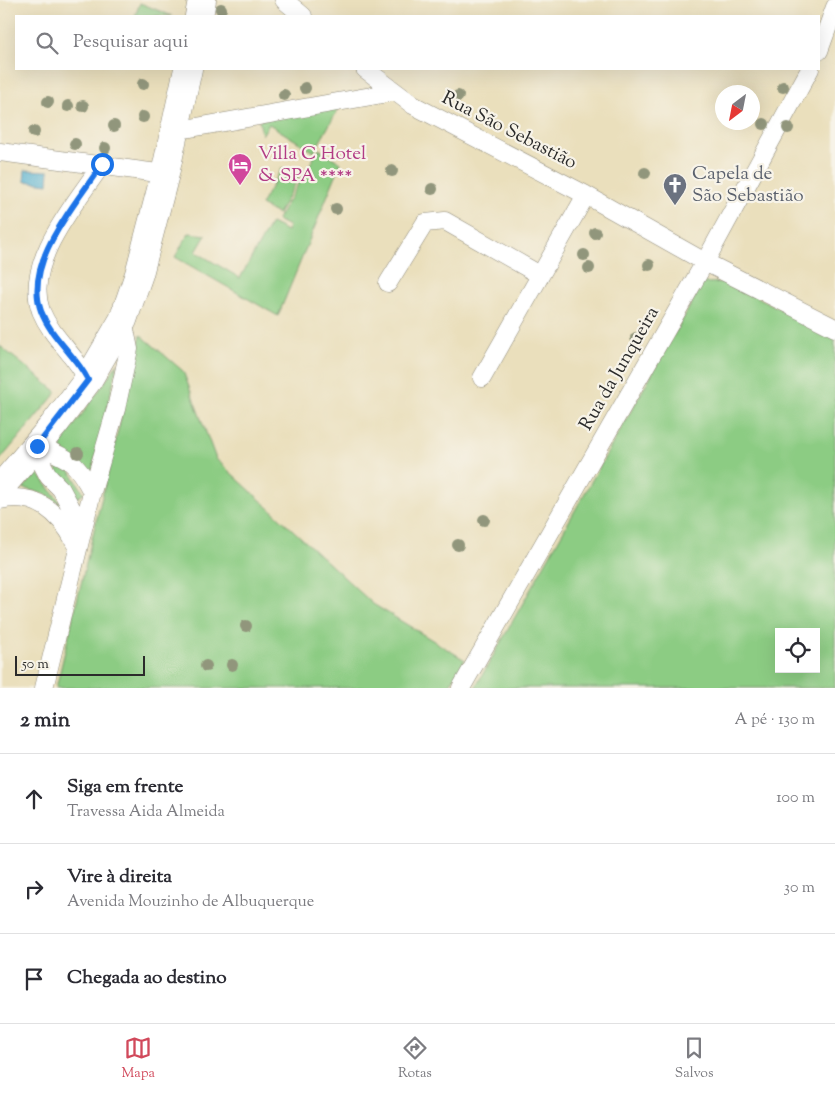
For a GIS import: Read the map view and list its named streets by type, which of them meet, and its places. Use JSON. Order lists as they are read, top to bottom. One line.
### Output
{"streets":{"street":["Rua São Sebastião","Rua da Junqueira"]},"crossings":[["Rua São Sebastião","Rua da Junqueira"]],"places":{"hotel":["Villa C Hotel & SPA ****"],"church":["Capela de São Sebastião"]},"scale_bar":"50 m","north":"bottom left","page":{"search":"Pesquisar aqui","scale":"50 m","heading":["2 min","A pé · 130 m"],"list":[["Siga em frente","Travessa Aida Almeida","100 m"],["Vire à direita","Avenida Mouzinho de Albuquerque","30 m"],"Chegada ao destino"],"nav":["Mapa","Rotas","Salvos"]}}
